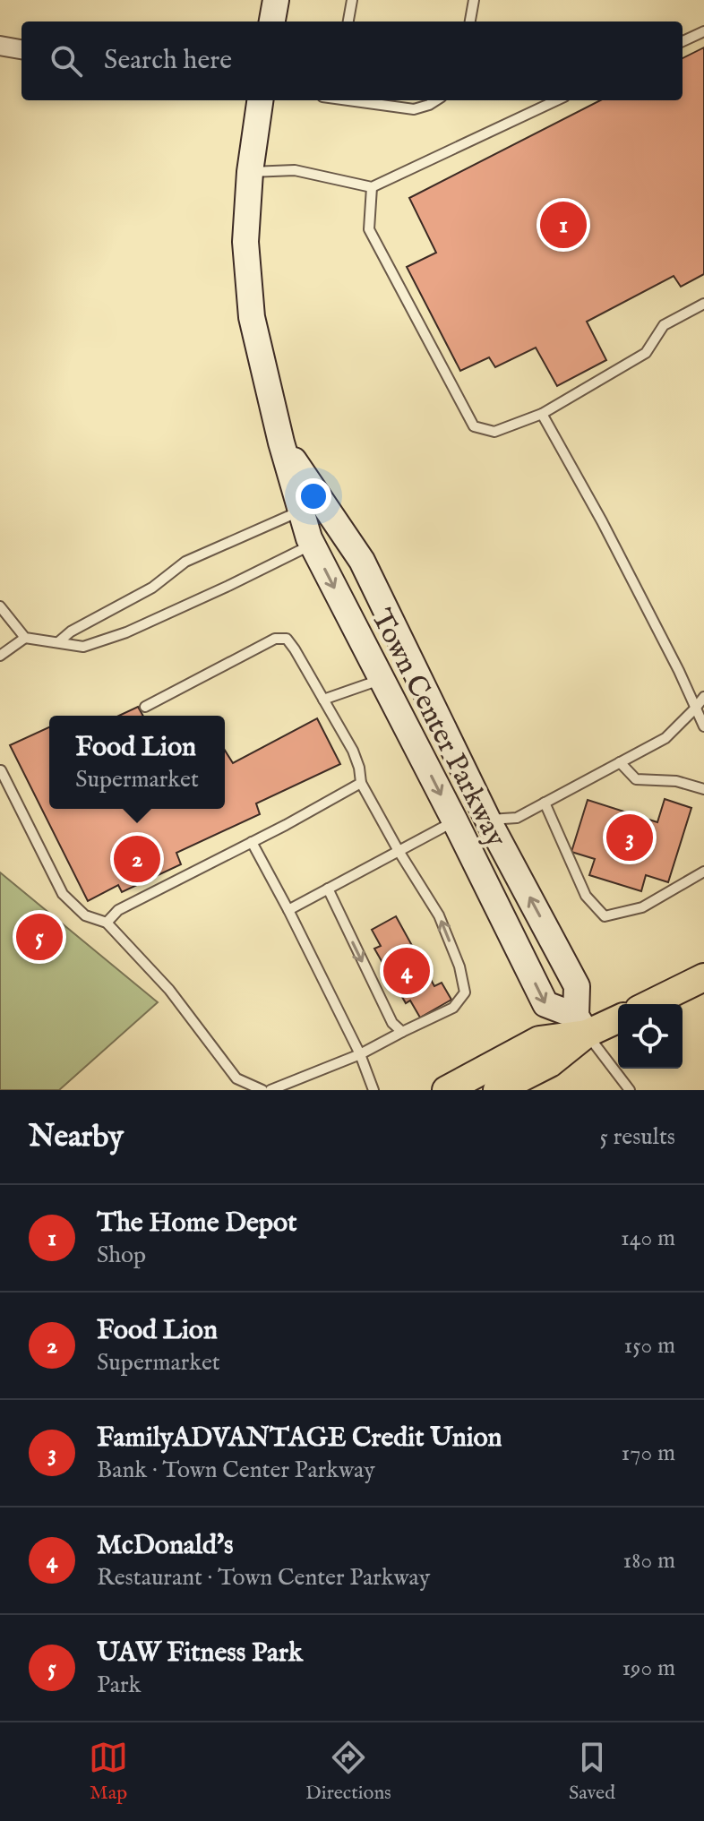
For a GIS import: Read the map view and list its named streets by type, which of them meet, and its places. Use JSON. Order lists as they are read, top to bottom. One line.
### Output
{"streets":{"street":["Town Center Parkway"]},"page":{"search":"Search here","pins":["1","3","2","5","4"],"popup":["Food Lion","Supermarket"],"heading":["Nearby","5 results"],"list":[{"mark":"1","name":"The Home Depot","note":"Shop","value":"140 m"},{"mark":"2","name":"Food Lion","note":"Supermarket","value":"150 m"},{"mark":"3","name":"FamilyADVANTAGE Credit Union","note":"Bank · Town Center Parkway","value":"170 m"},{"mark":"4","name":"McDonald's","note":"Restaurant · Town Center Parkway","value":"180 m"},{"mark":"5","name":"UAW Fitness Park","note":"Park","value":"190 m"}],"nav":["Map","Directions","Saved"]}}
